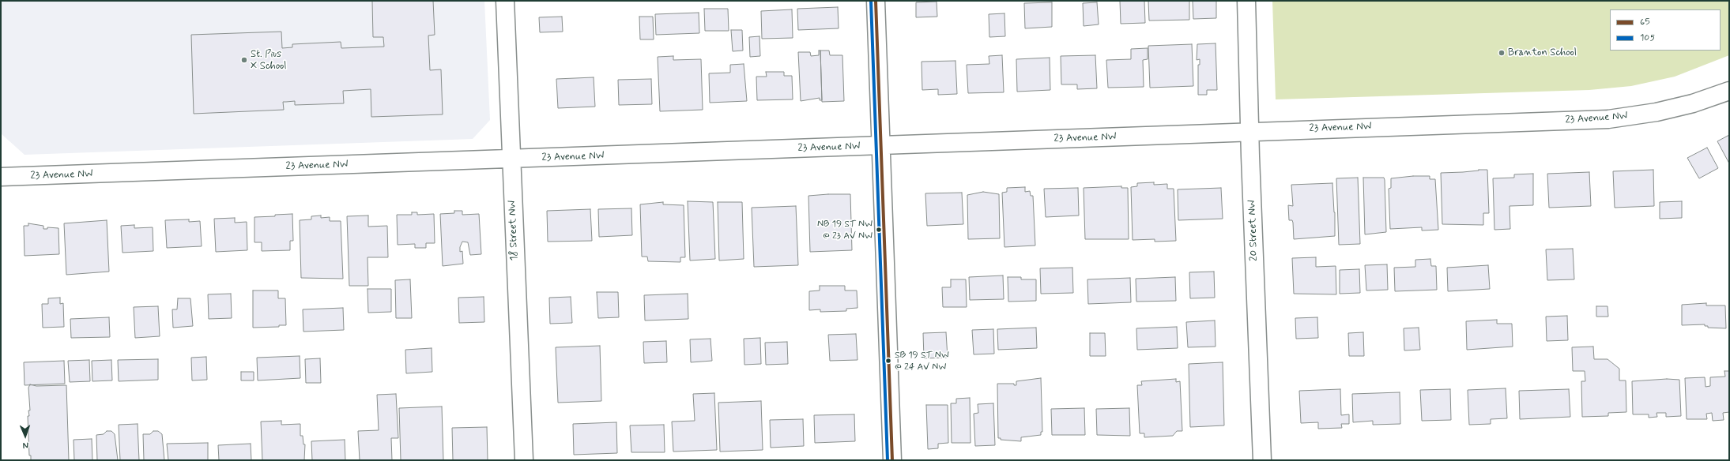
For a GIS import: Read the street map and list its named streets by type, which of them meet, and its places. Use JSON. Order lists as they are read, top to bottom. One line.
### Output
{"streets":{"street":["23 Avenue NW","18 Street NW","20 Street NW"]},"crossings":[["23 Avenue NW","18 Street NW"],["23 Avenue NW","20 Street NW"]],"places":["Branton School","St. Pius X School","NB 19 ST NW @ 23 AV NW","SB 19 ST NW @ 24 AV NW"],"lines":["transit line 65","transit line 105"],"legend":["65","105"],"north":"bottom"}
